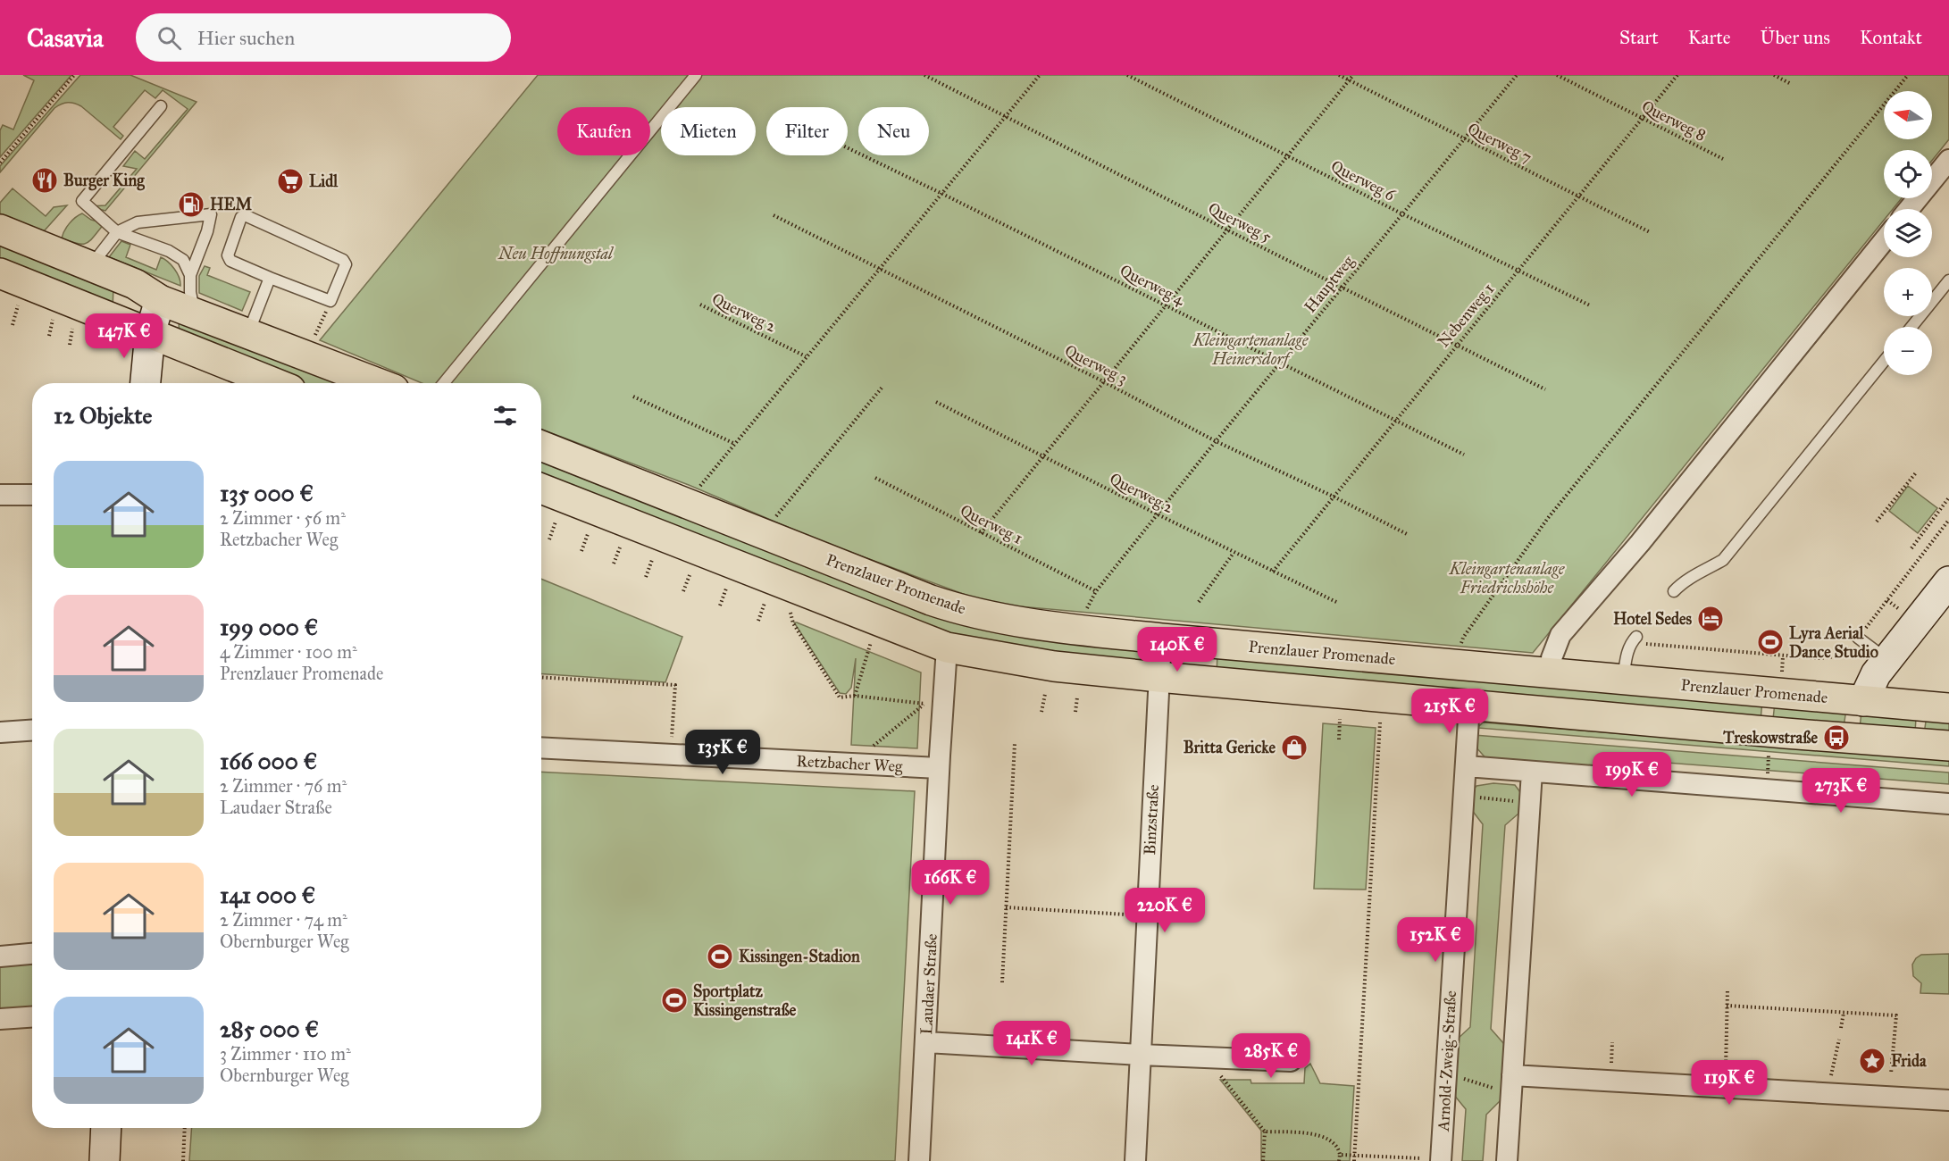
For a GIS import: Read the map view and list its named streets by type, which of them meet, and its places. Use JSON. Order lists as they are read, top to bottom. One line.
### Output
{"streets":{"main road":["Prenzlauer Promenade"],"street":["Retzbacher Weg","Binzstraße","Laudaer Straße","Arnold-Zweig-Straße"],"path":["Querweg 8","Querweg 7","Querweg 6","Querweg 5","Hauptweg","Querweg 4","Querweg 2","Nebenweg 1","Querweg 3","Querweg 1"]},"crossings":[["Querweg 8","Nebenweg 1"],["Querweg 7","Hauptweg"],["Querweg 7","Nebenweg 1"],["Querweg 6","Hauptweg"],["Querweg 6","Nebenweg 1"],["Querweg 5","Hauptweg"],["Querweg 5","Nebenweg 1"],["Hauptweg","Querweg 4"],["Hauptweg","Querweg 2"],["Hauptweg","Querweg 3"],["Hauptweg","Querweg 1"],["Querweg 4","Nebenweg 1"],["Querweg 2","Nebenweg 1"],["Nebenweg 1","Querweg 3"],["Prenzlauer Promenade","Binzstraße"],["Retzbacher Weg","Laudaer Straße"]],"parks":["Neu Hoffnungstal","Kleingartenanlage Heinersdorf","Kleingartenanlage Friedrichshöhe"],"places":{"restaurant":["Burger King"],"supermarket":["Lidl"],"fuel station":["HEM"],"hotel":["Hotel Sedes"],"sports":["Lyra Aerial Dance Studio","Kissingen-Stadion","Sportplatz Kissingenstraße"],"bus stop":["Treskowstraße"],"shop":["Britta Gericke"],"place":["Frida"]},"north":"left","page":{"header":"Casavia","search":"Hier suchen","nav":["Start","Karte","Über uns","Kontakt"],"map_buttons":["+","−"],"chip":["Kaufen","Mieten","Filter","Neu"],"price":["147K €","140K €","215K €","135K €","199K €","273K €","166K €","220K €","152K €","141K €","285K €","119K €"],"heading":"12 Objekte","list":[{"name":"135 000 €","note":"2 Zimmer · 56 m² · Retzbacher Weg"},{"name":"199 000 €","note":"4 Zimmer · 100 m² · Prenzlauer Promenade"},{"name":"166 000 €","note":"2 Zimmer · 76 m² · Laudaer Straße"},{"name":"141 000 €","note":"2 Zimmer · 74 m² · Obernburger Weg"},{"name":"285 000 €","note":"3 Zimmer · 110 m² · Obernburger Weg"}]}}
